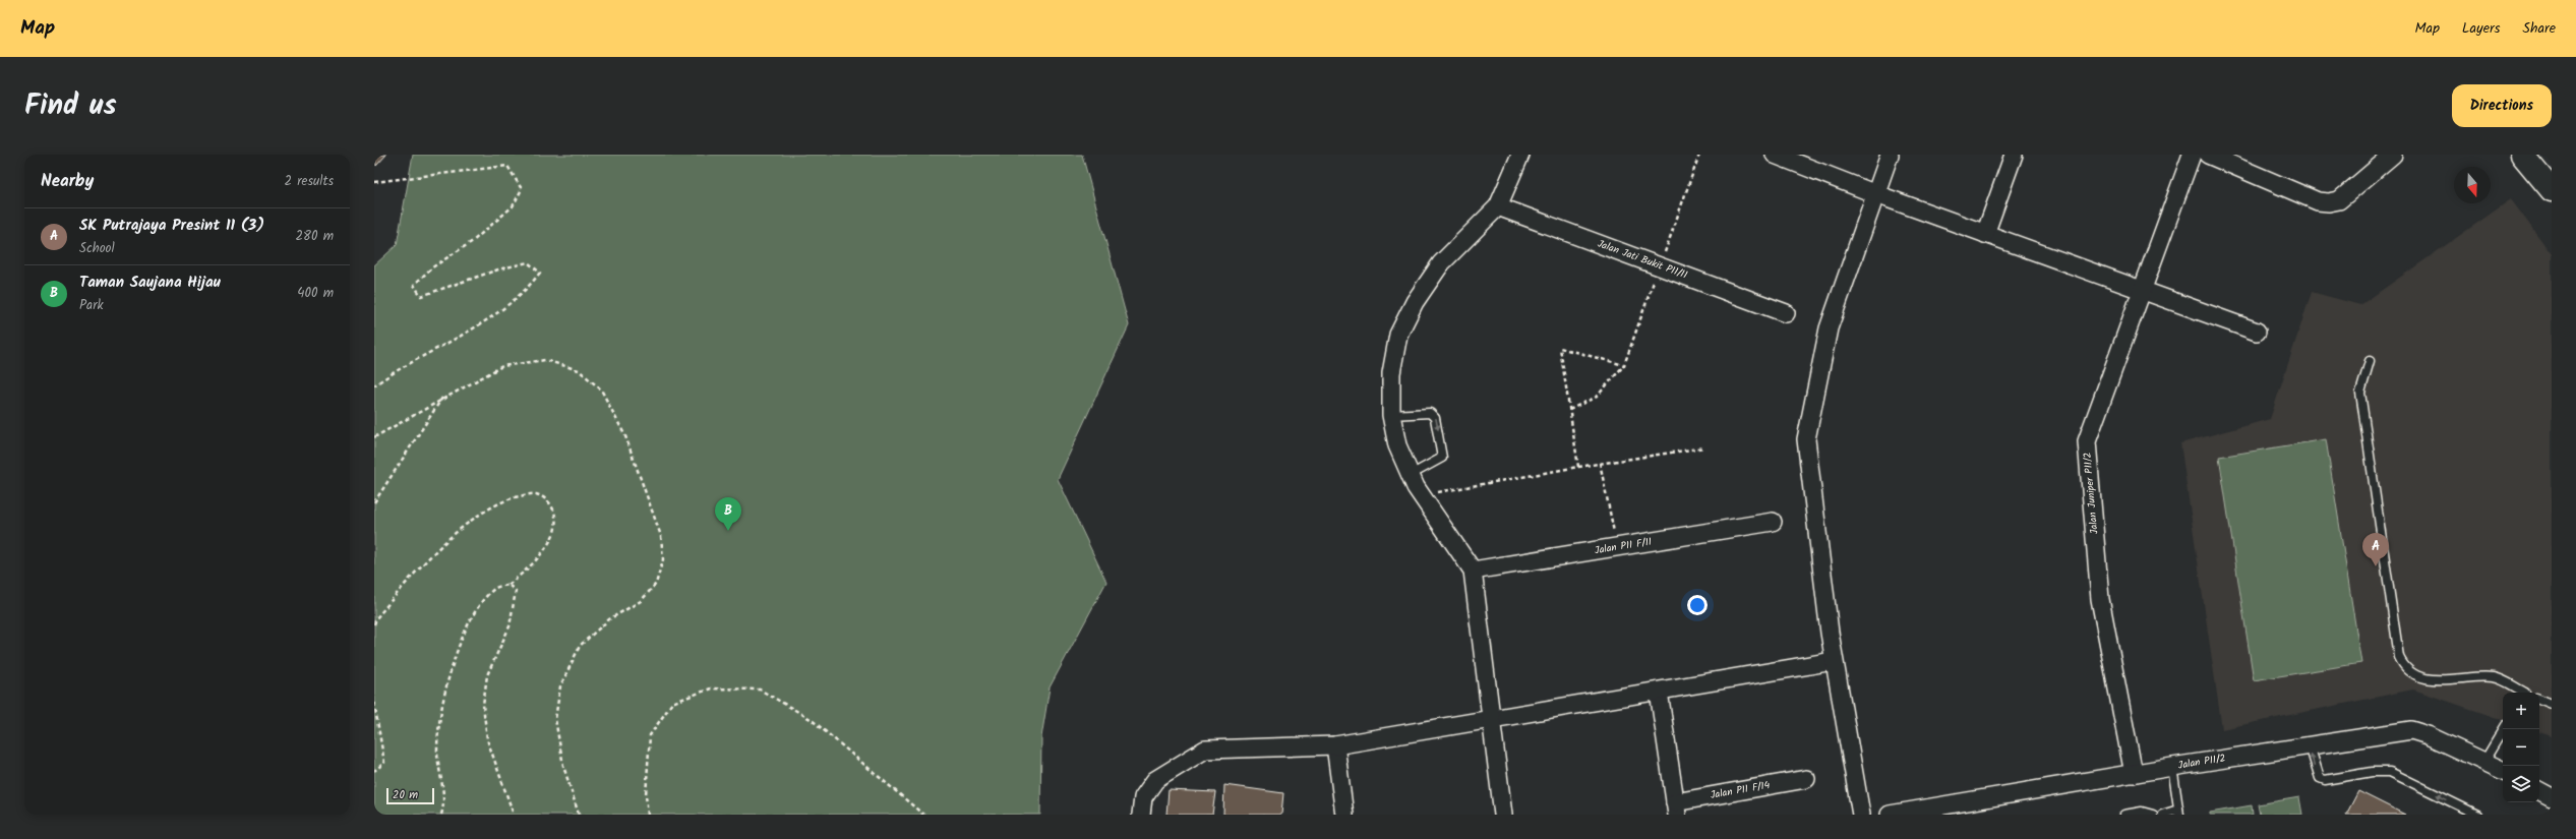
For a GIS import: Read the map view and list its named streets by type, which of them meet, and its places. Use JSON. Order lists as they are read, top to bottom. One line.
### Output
{"streets":{"street":["Jalan Jati Bukit P11/11","Jalan Juniper P11/2","Jalan P11 F/11","Jalan P11/2","Jalan P11 F/14"]},"crossings":[["Jalan Juniper P11/2","Jalan P11/2"]],"scale_bar":"20 m","north":"bottom","page":{"header":"Map","nav":["Map","Layers","Share"],"title":"Find us","buttons":"Directions","heading":["Nearby","2 results"],"list":[{"mark":"A","name":"SK Putrajaya Presint 11 (3)","note":"School","value":"280 m"},{"mark":"B","name":"Taman Saujana Hijau","note":"Park","value":"400 m"}],"pins":["B","A"],"map_buttons":["+","−"],"scale":"20 m"}}
